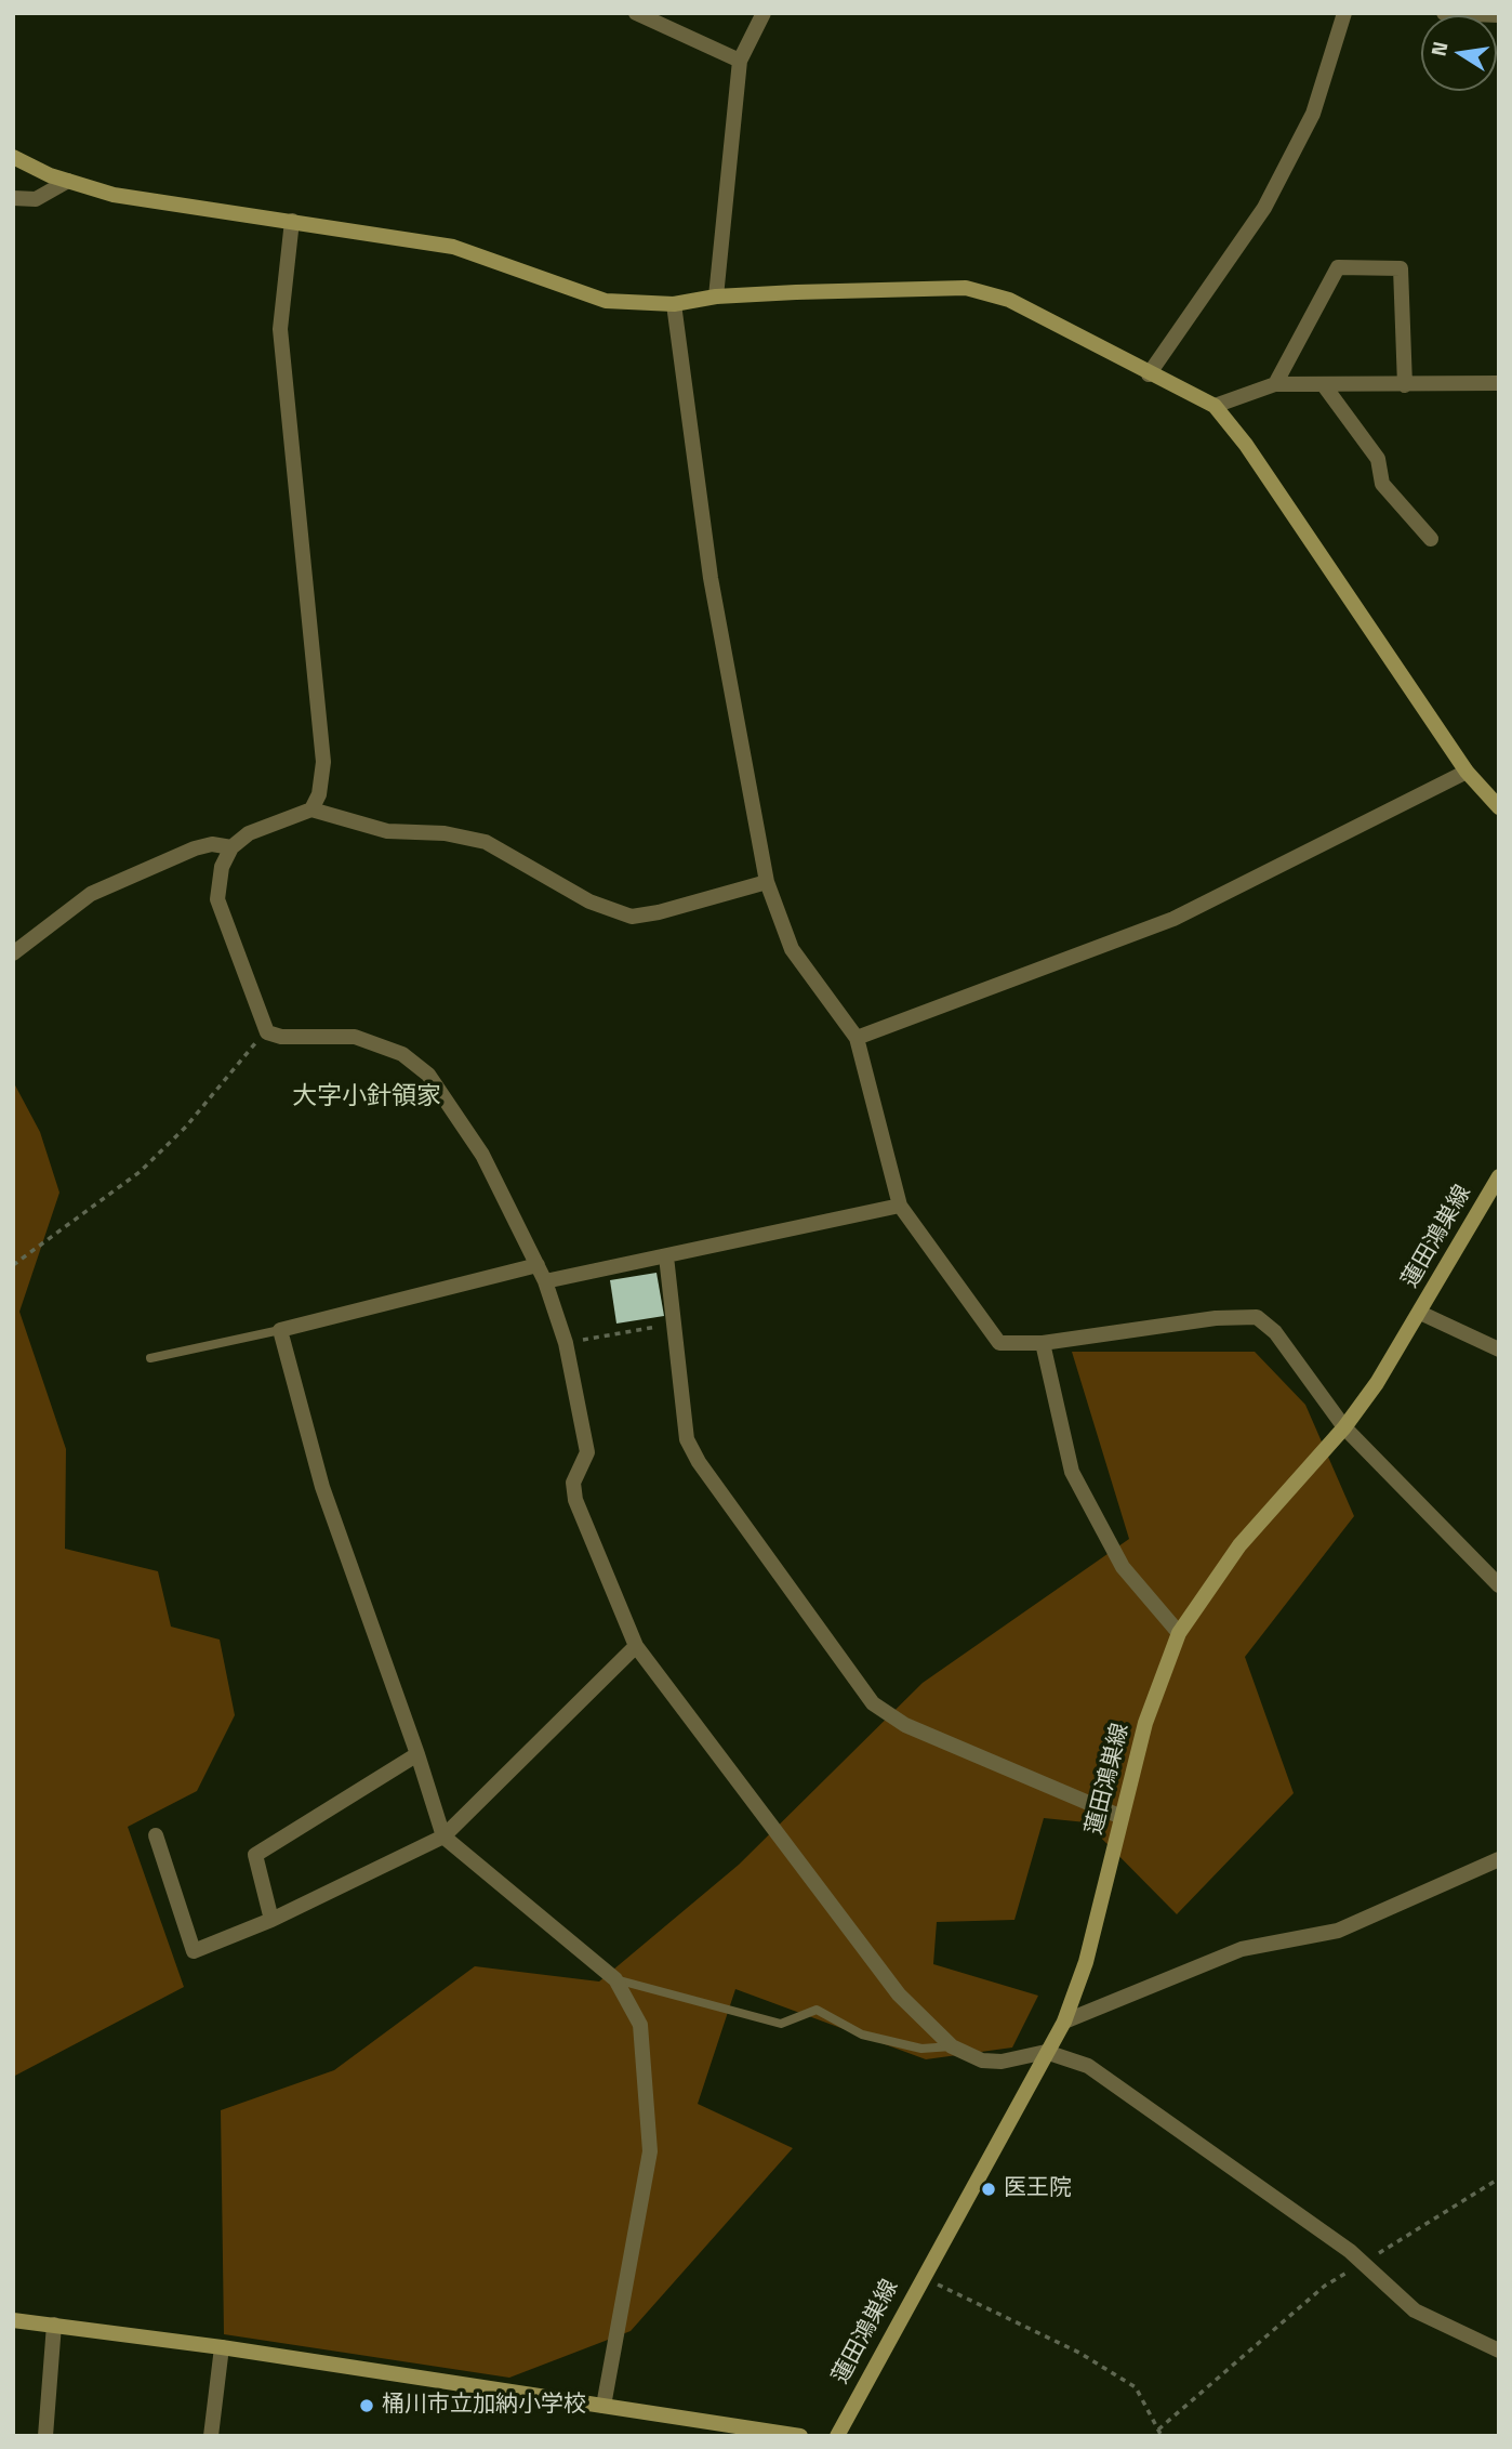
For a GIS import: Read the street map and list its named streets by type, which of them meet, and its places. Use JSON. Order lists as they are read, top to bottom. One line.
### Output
{"streets":{"street":["蓮田鴻巣線"]},"districts":["大字小針領家"],"places":["医王院","桶川市立加納小学校"],"north":"left"}
